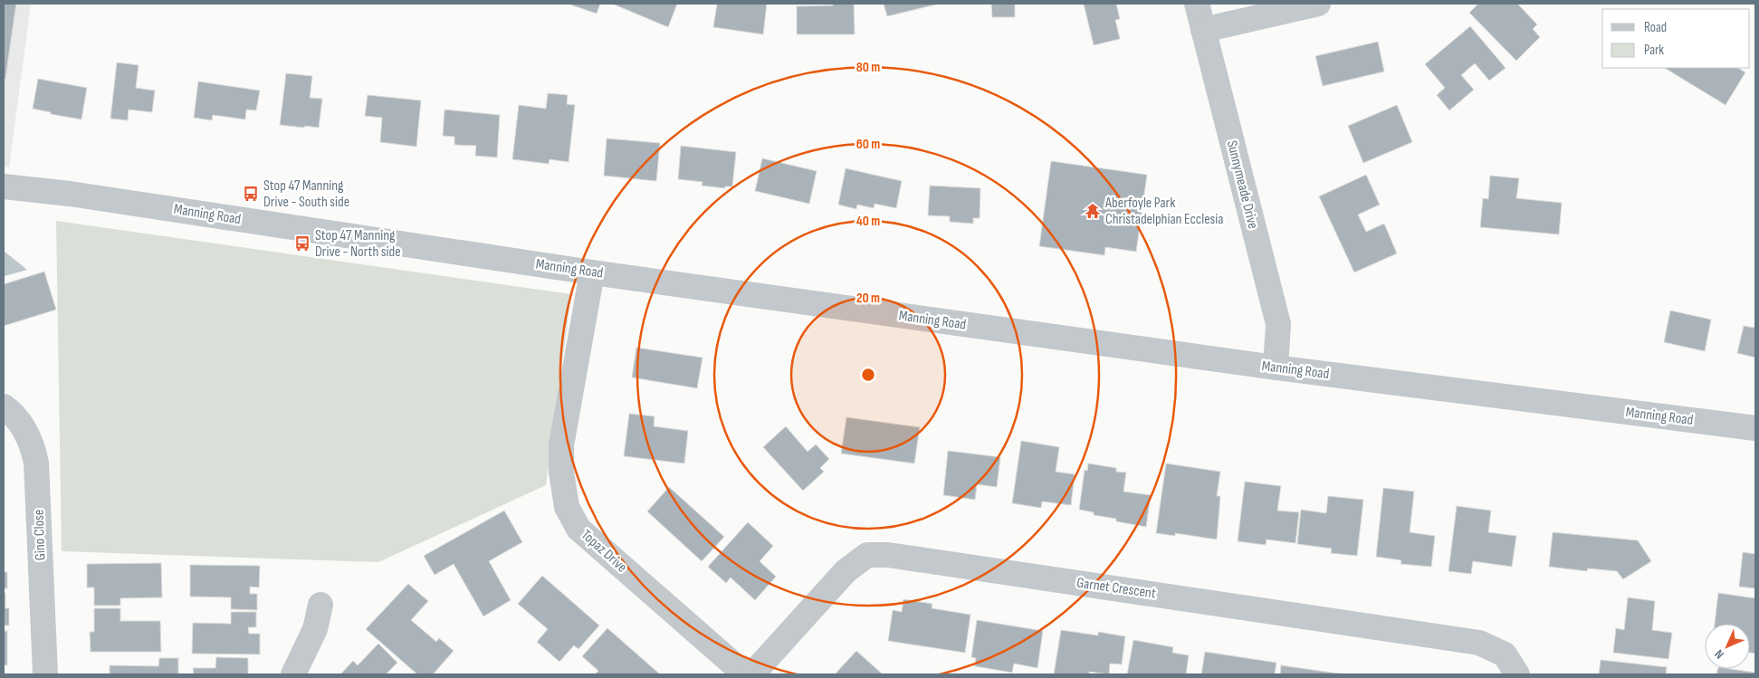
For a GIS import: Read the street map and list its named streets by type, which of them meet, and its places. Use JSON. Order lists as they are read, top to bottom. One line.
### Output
{"streets":{"street":["Sunnymeade Drive","Manning Road","Gino Close","Topaz Drive","Garnet Crescent"]},"crossings":[["Sunnymeade Drive","Manning Road"],["Manning Road","Topaz Drive"]],"places":{"bus stop":["Stop 47 Manning Drive - South side","Stop 47 Manning Drive - North side"],"temple":["Aberfoyle Park Christadelphian Ecclesia"]},"legend":["Road","Park"],"north":"bottom left","rings":["80 m","60 m","40 m","20 m"]}
